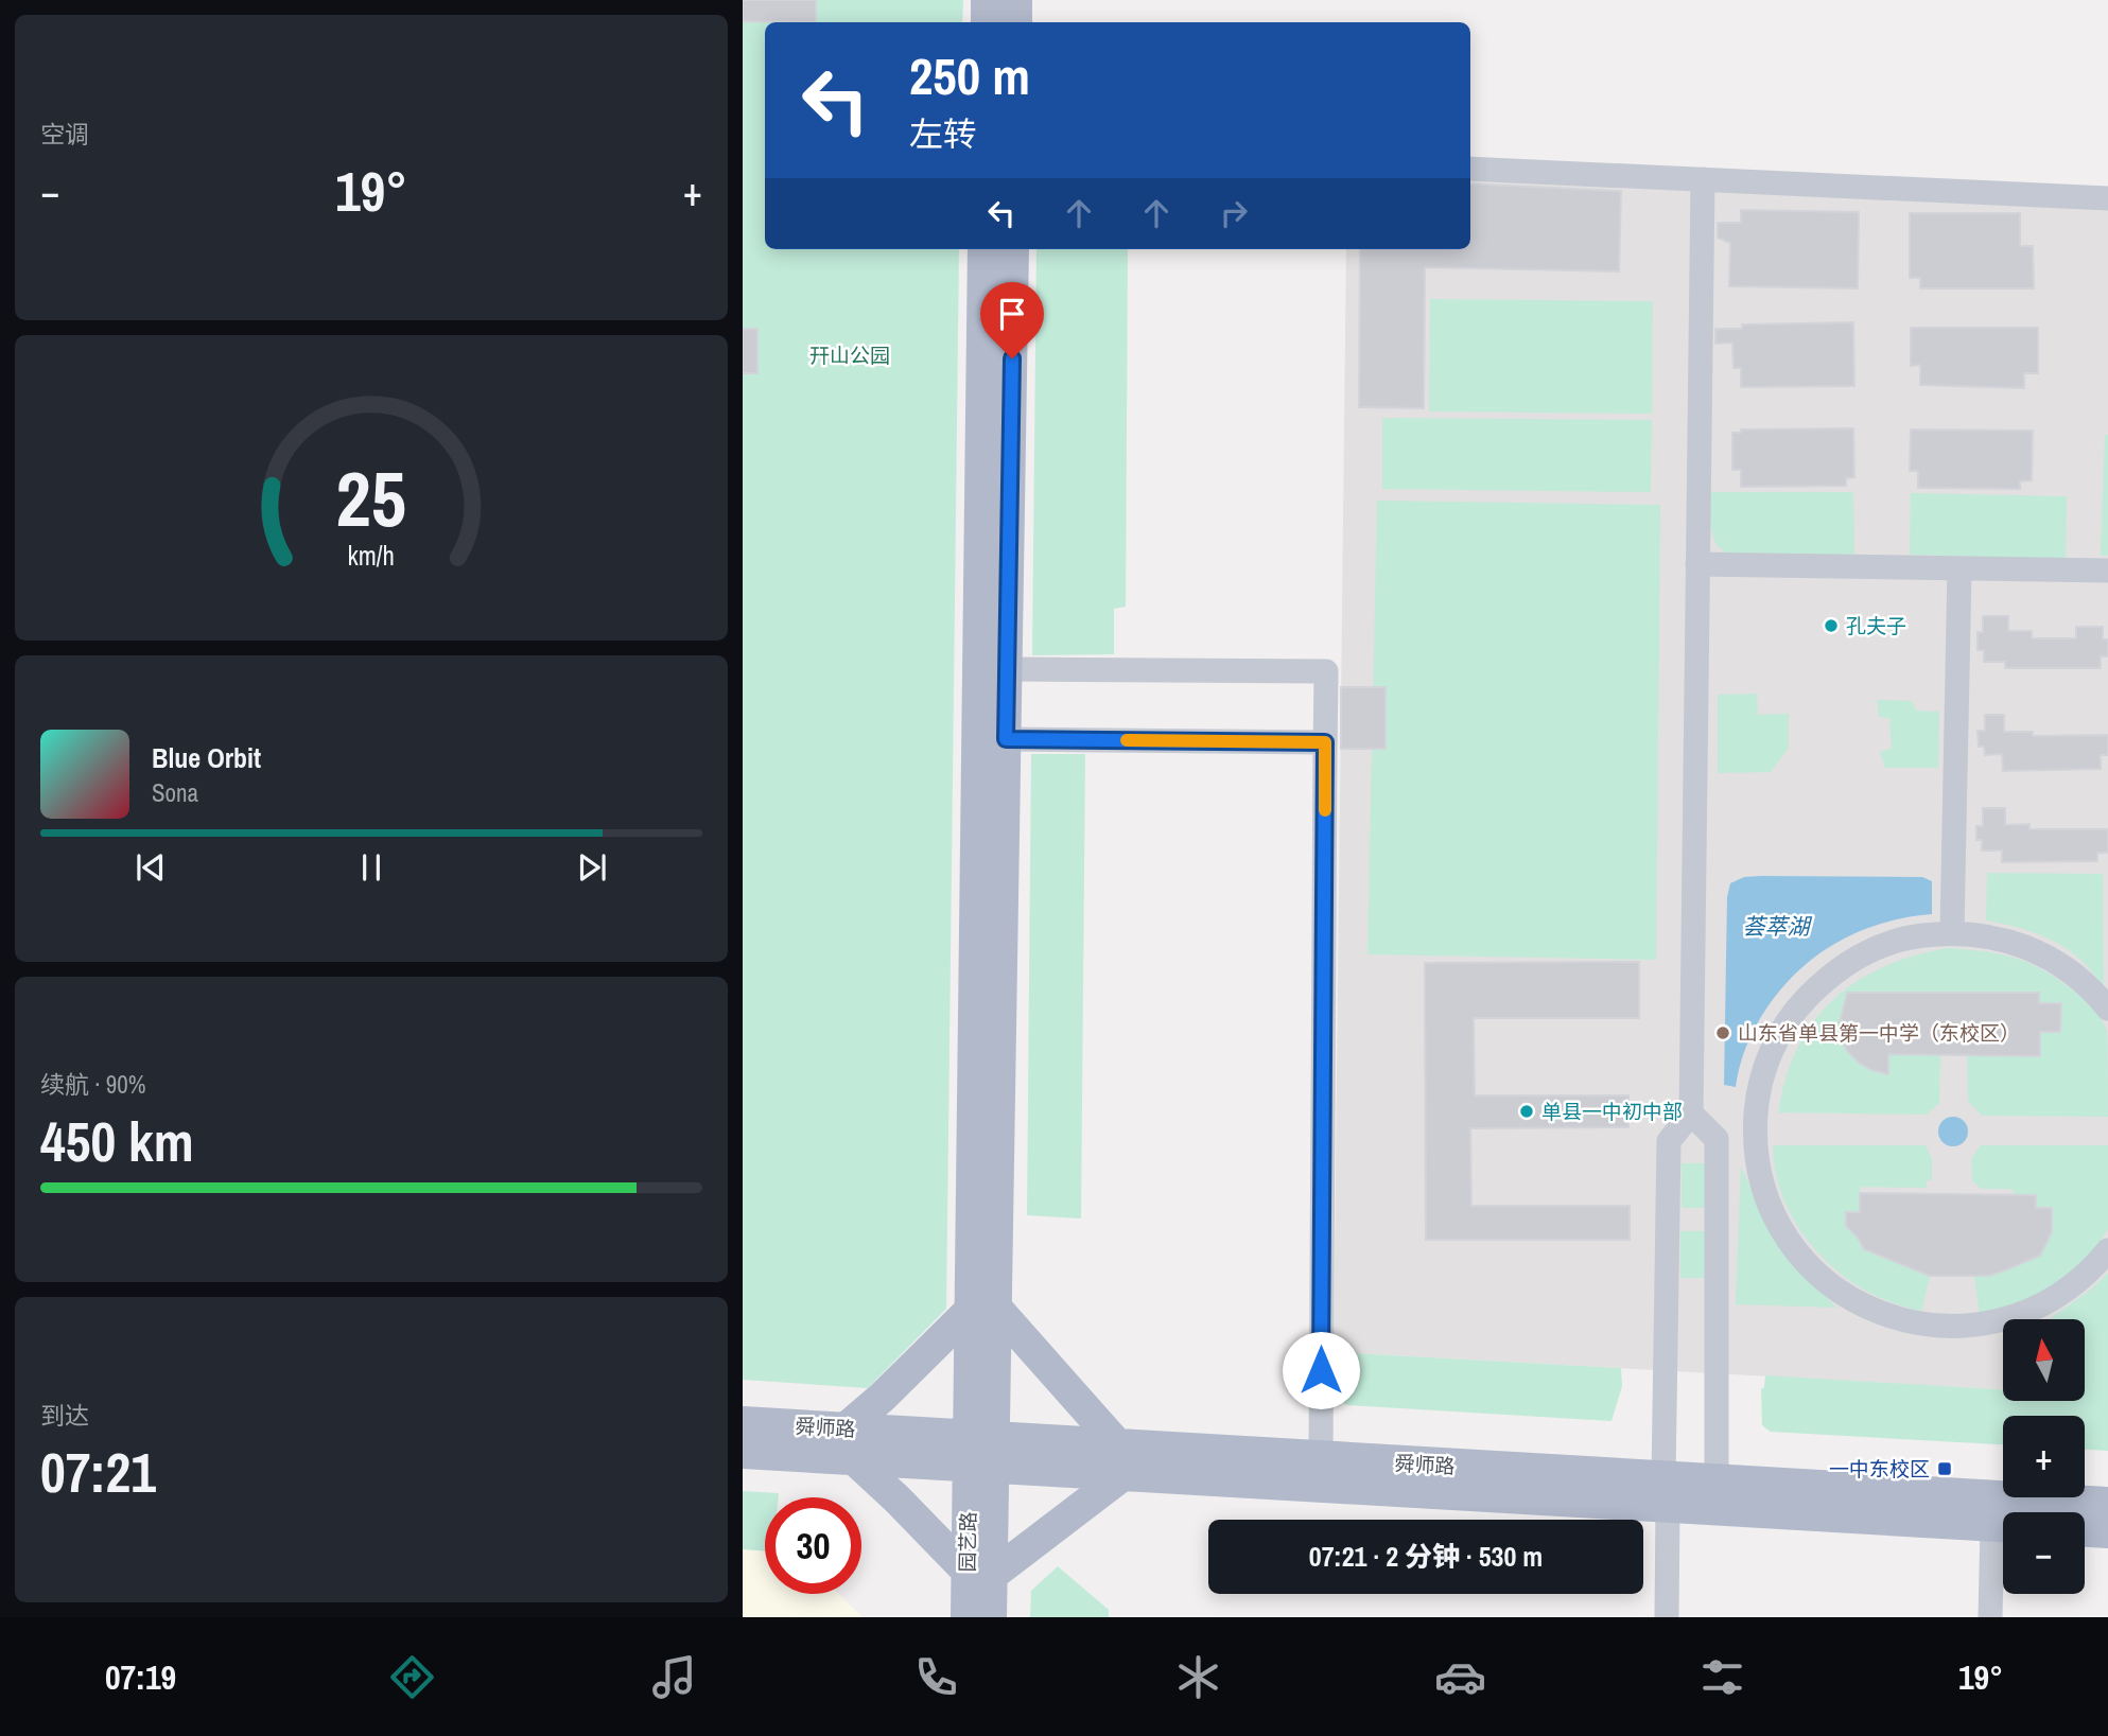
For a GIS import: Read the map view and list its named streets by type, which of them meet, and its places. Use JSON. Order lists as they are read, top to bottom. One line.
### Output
{"streets":{"main road":["舜师路","园艺路"]},"crossings":[["舜师路","园艺路"]],"water":["荟萃湖"],"parks":["幵山公园"],"places":{"other":["孔夫子","山东省单县第一中学（东校区）","单县一中初中部"],"transit":["一中东校区"]},"north":"top","page":{"tile":["空调",["续航 · 90%","450 km"],["到达","07:21"]],"turn":["250 m","左转"],"heat":["−","19°","+"],"song":["Blue Orbit","Sona"],"map_buttons":["+","−"],"limit":"30","trip":"07:21 · 2 分钟 · 530 m","tabs":["07:19","19°"],"gauge":["25","km/h"]}}
